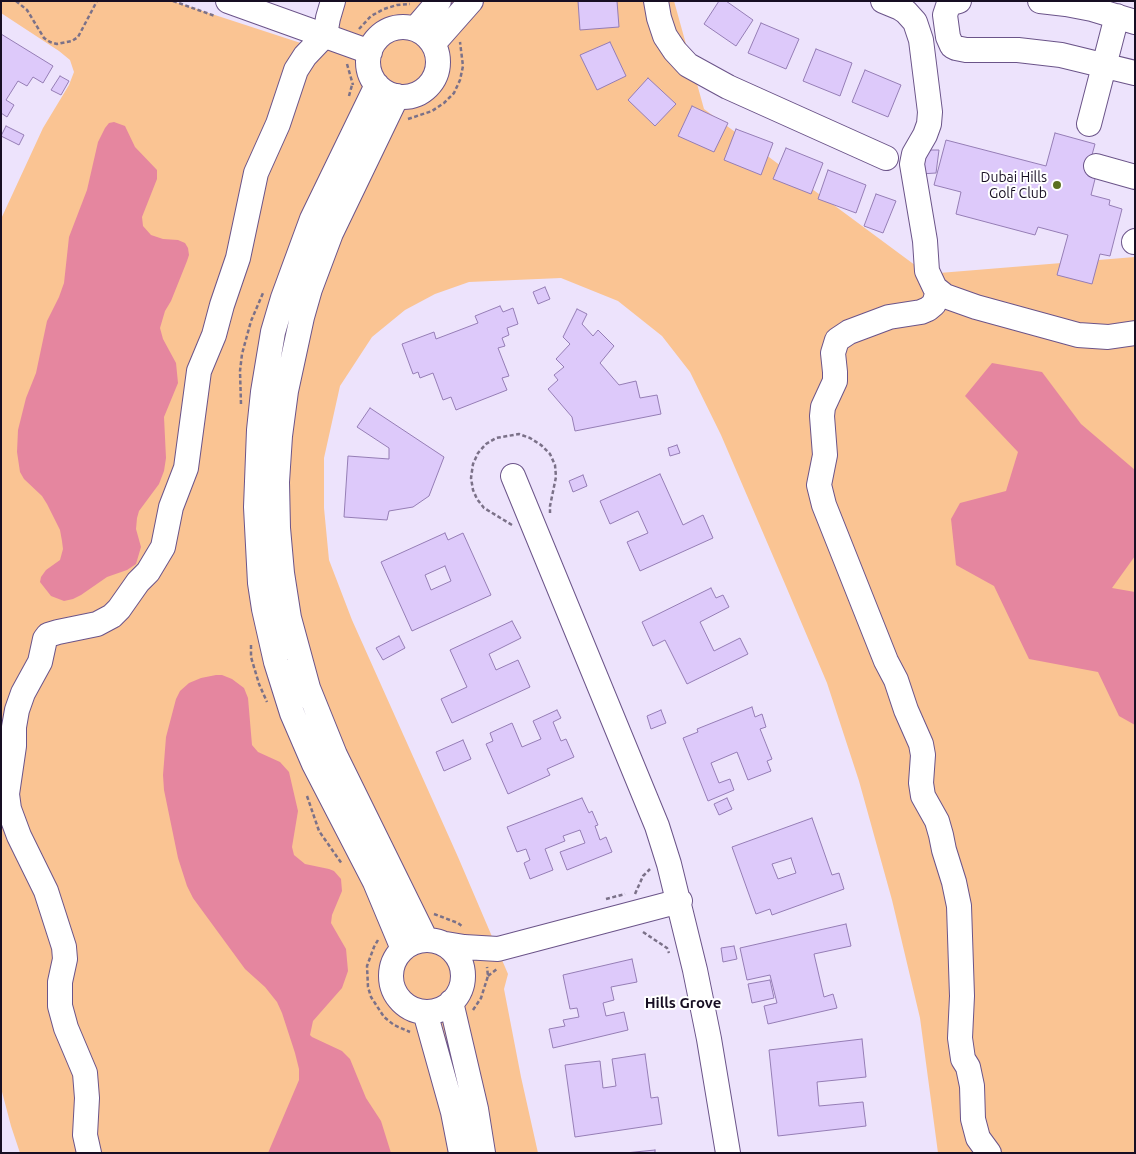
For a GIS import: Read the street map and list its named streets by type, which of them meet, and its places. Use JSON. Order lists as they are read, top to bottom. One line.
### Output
{"districts":["Hills Grove"],"places":["Dubai Hills Golf Club"]}
